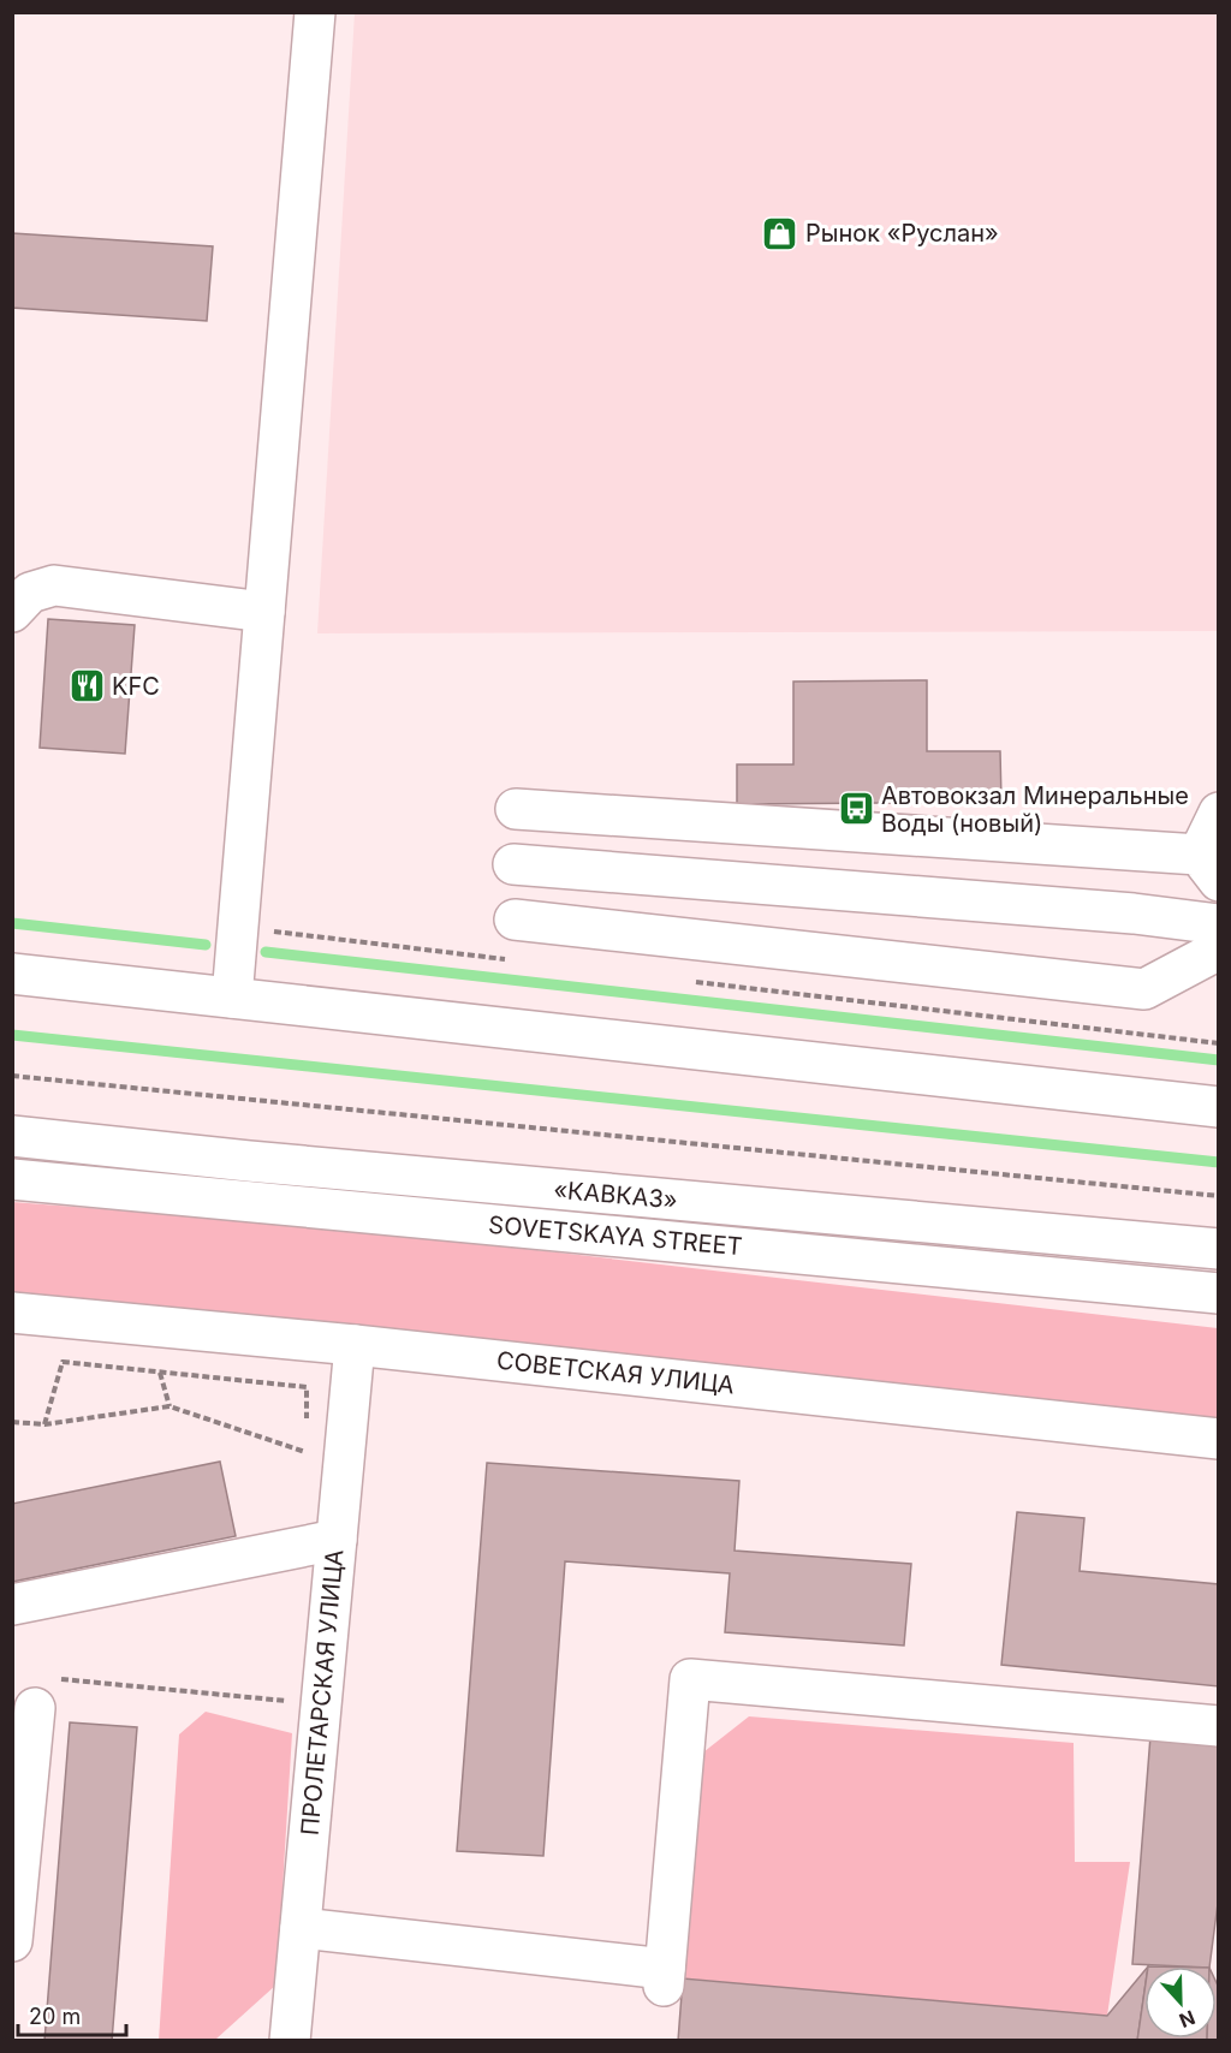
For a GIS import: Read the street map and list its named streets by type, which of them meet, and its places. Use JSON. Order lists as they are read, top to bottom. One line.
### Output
{"streets":{"main road":["«КАВКАЗ»","SOVETSKAYA STREET","СОВЕТСКАЯ УЛИЦА","ПРОЛЕТАРСКАЯ УЛИЦА"]},"crossings":[["СОВЕТСКАЯ УЛИЦА","ПРОЛЕТАРСКАЯ УЛИЦА"]],"places":{"shop":["Рынок «Руслан»"],"restaurant":["KFC"],"bus stop":["Автовокзал Минеральные Воды (новый)"]},"scale_bar":"20 m","north":"bottom"}
